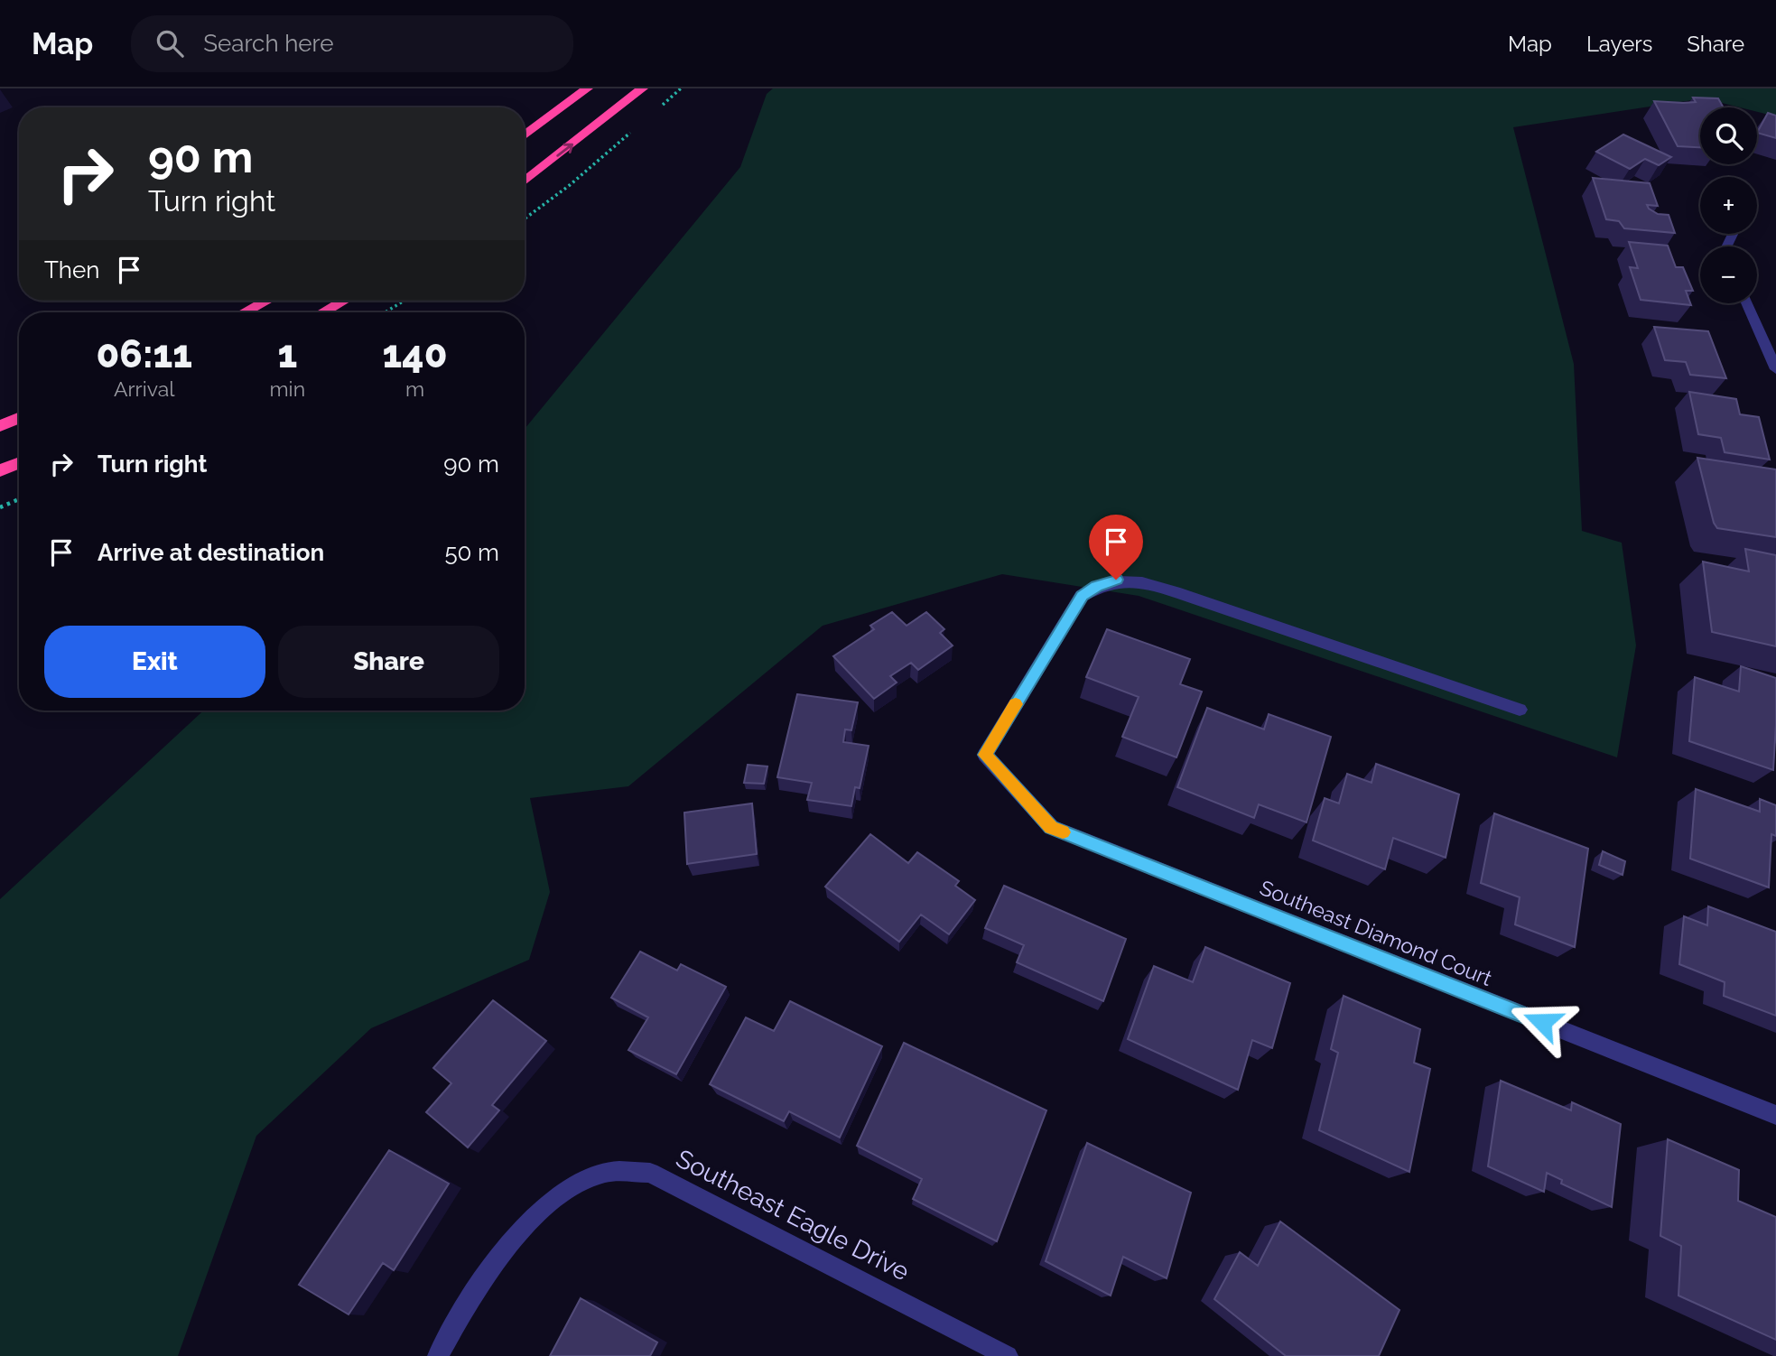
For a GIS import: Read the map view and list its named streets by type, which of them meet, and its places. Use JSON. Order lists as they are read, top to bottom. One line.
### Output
{"streets":{"street":["Southeast Diamond Court","Southeast Eagle Drive"]},"page":{"header":"Map","search":"Search here","nav":["Map","Layers","Share"],"map_buttons":["+","−"],"turn":["90 m","Turn right"],"then":"Then","eta":["06:11","Arrival","1","min","140","m"],"list":[{"name":"Turn right","value":"90 m"},{"name":"Arrive at destination","value":"50 m"}],"buttons":["Exit","Share"]}}
